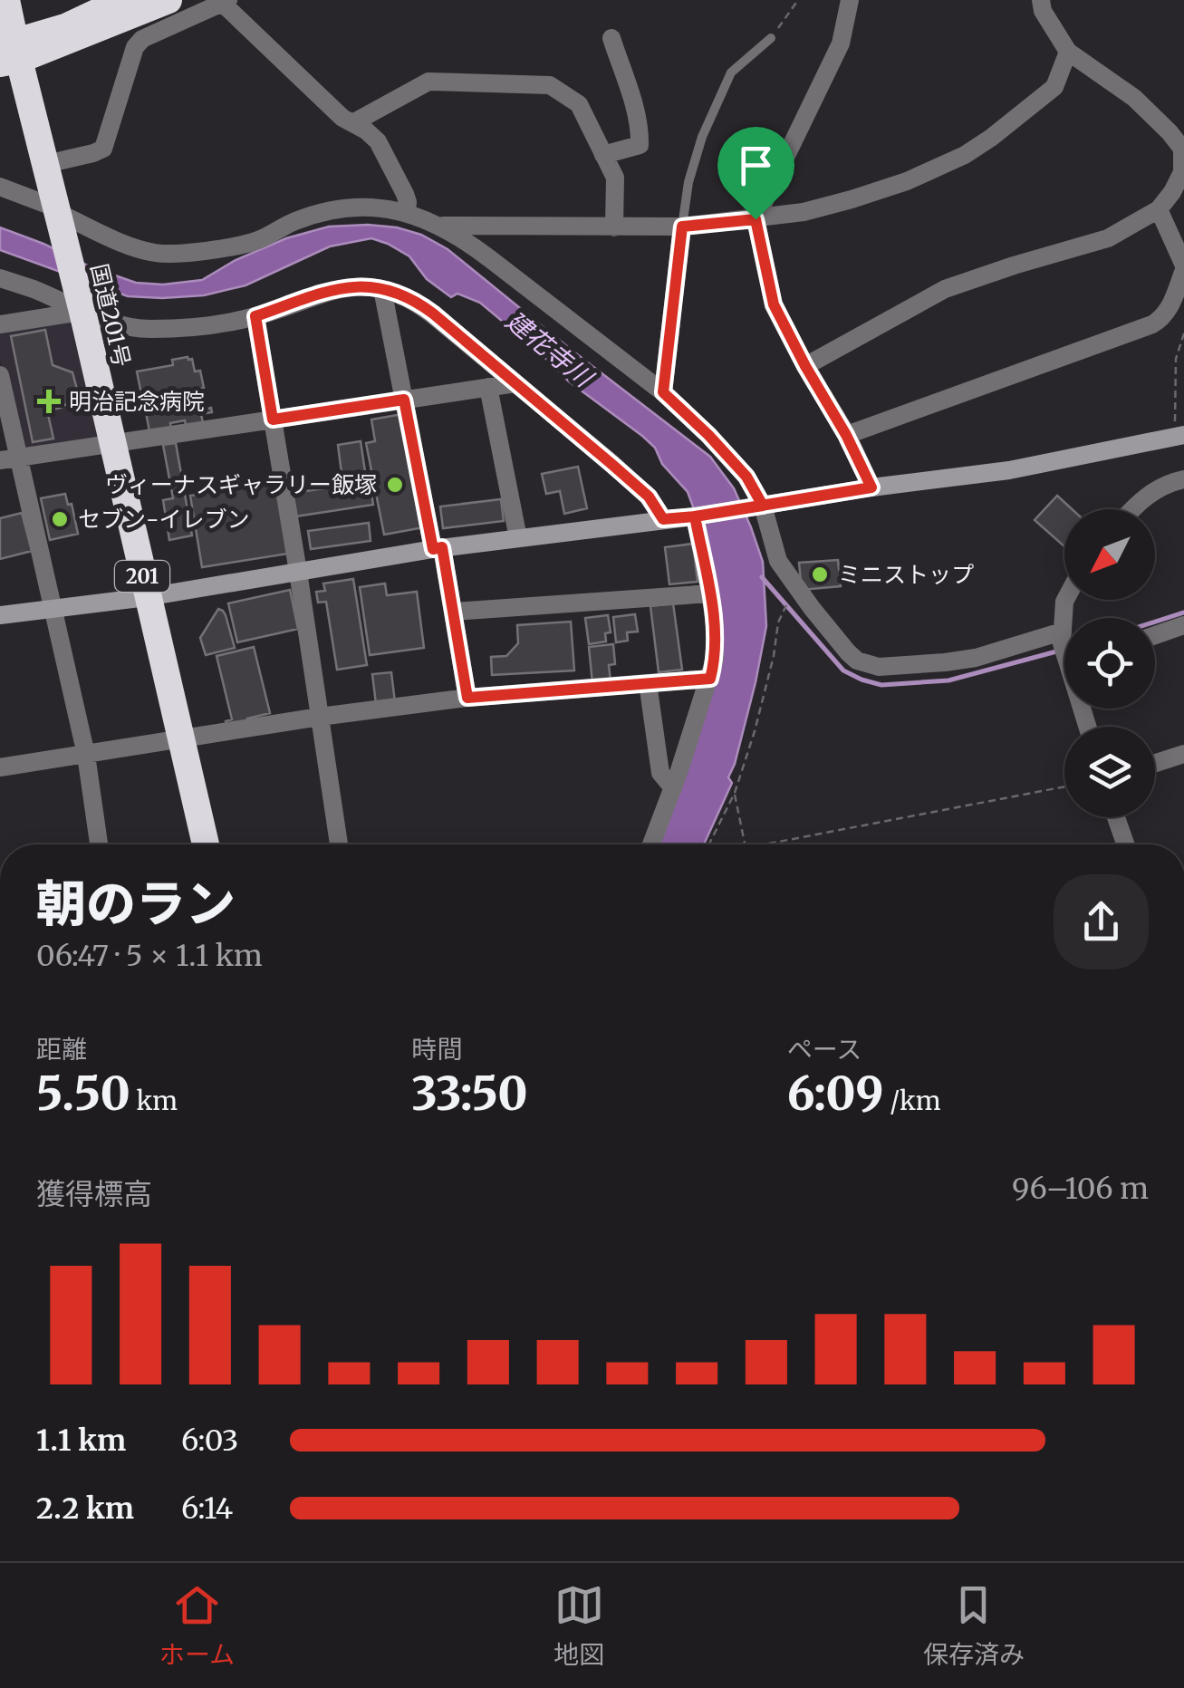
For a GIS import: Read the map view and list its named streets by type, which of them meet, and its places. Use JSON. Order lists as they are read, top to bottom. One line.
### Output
{"streets":{"highway":["国道201号","201"]},"water":["建花寺川"],"places":{"health":["明治記念病院"],"other":["ヴィーナスギャラリー飯塚","セブン-イレブン","ミニストップ"]},"north":"bottom left","page":{"heading":["朝のラン","06:47 · 5 × 1.1 km"],"stats":[["距離","5.50 km"],["時間","33:50"],["ペース","6:09 /km"]],"chart":["獲得標高","96–106 m"],"list":[{"name":"1.1 km","note":"6:03"},{"name":"2.2 km","note":"6:14"}],"tabs":["ホーム","地図","保存済み"]}}
